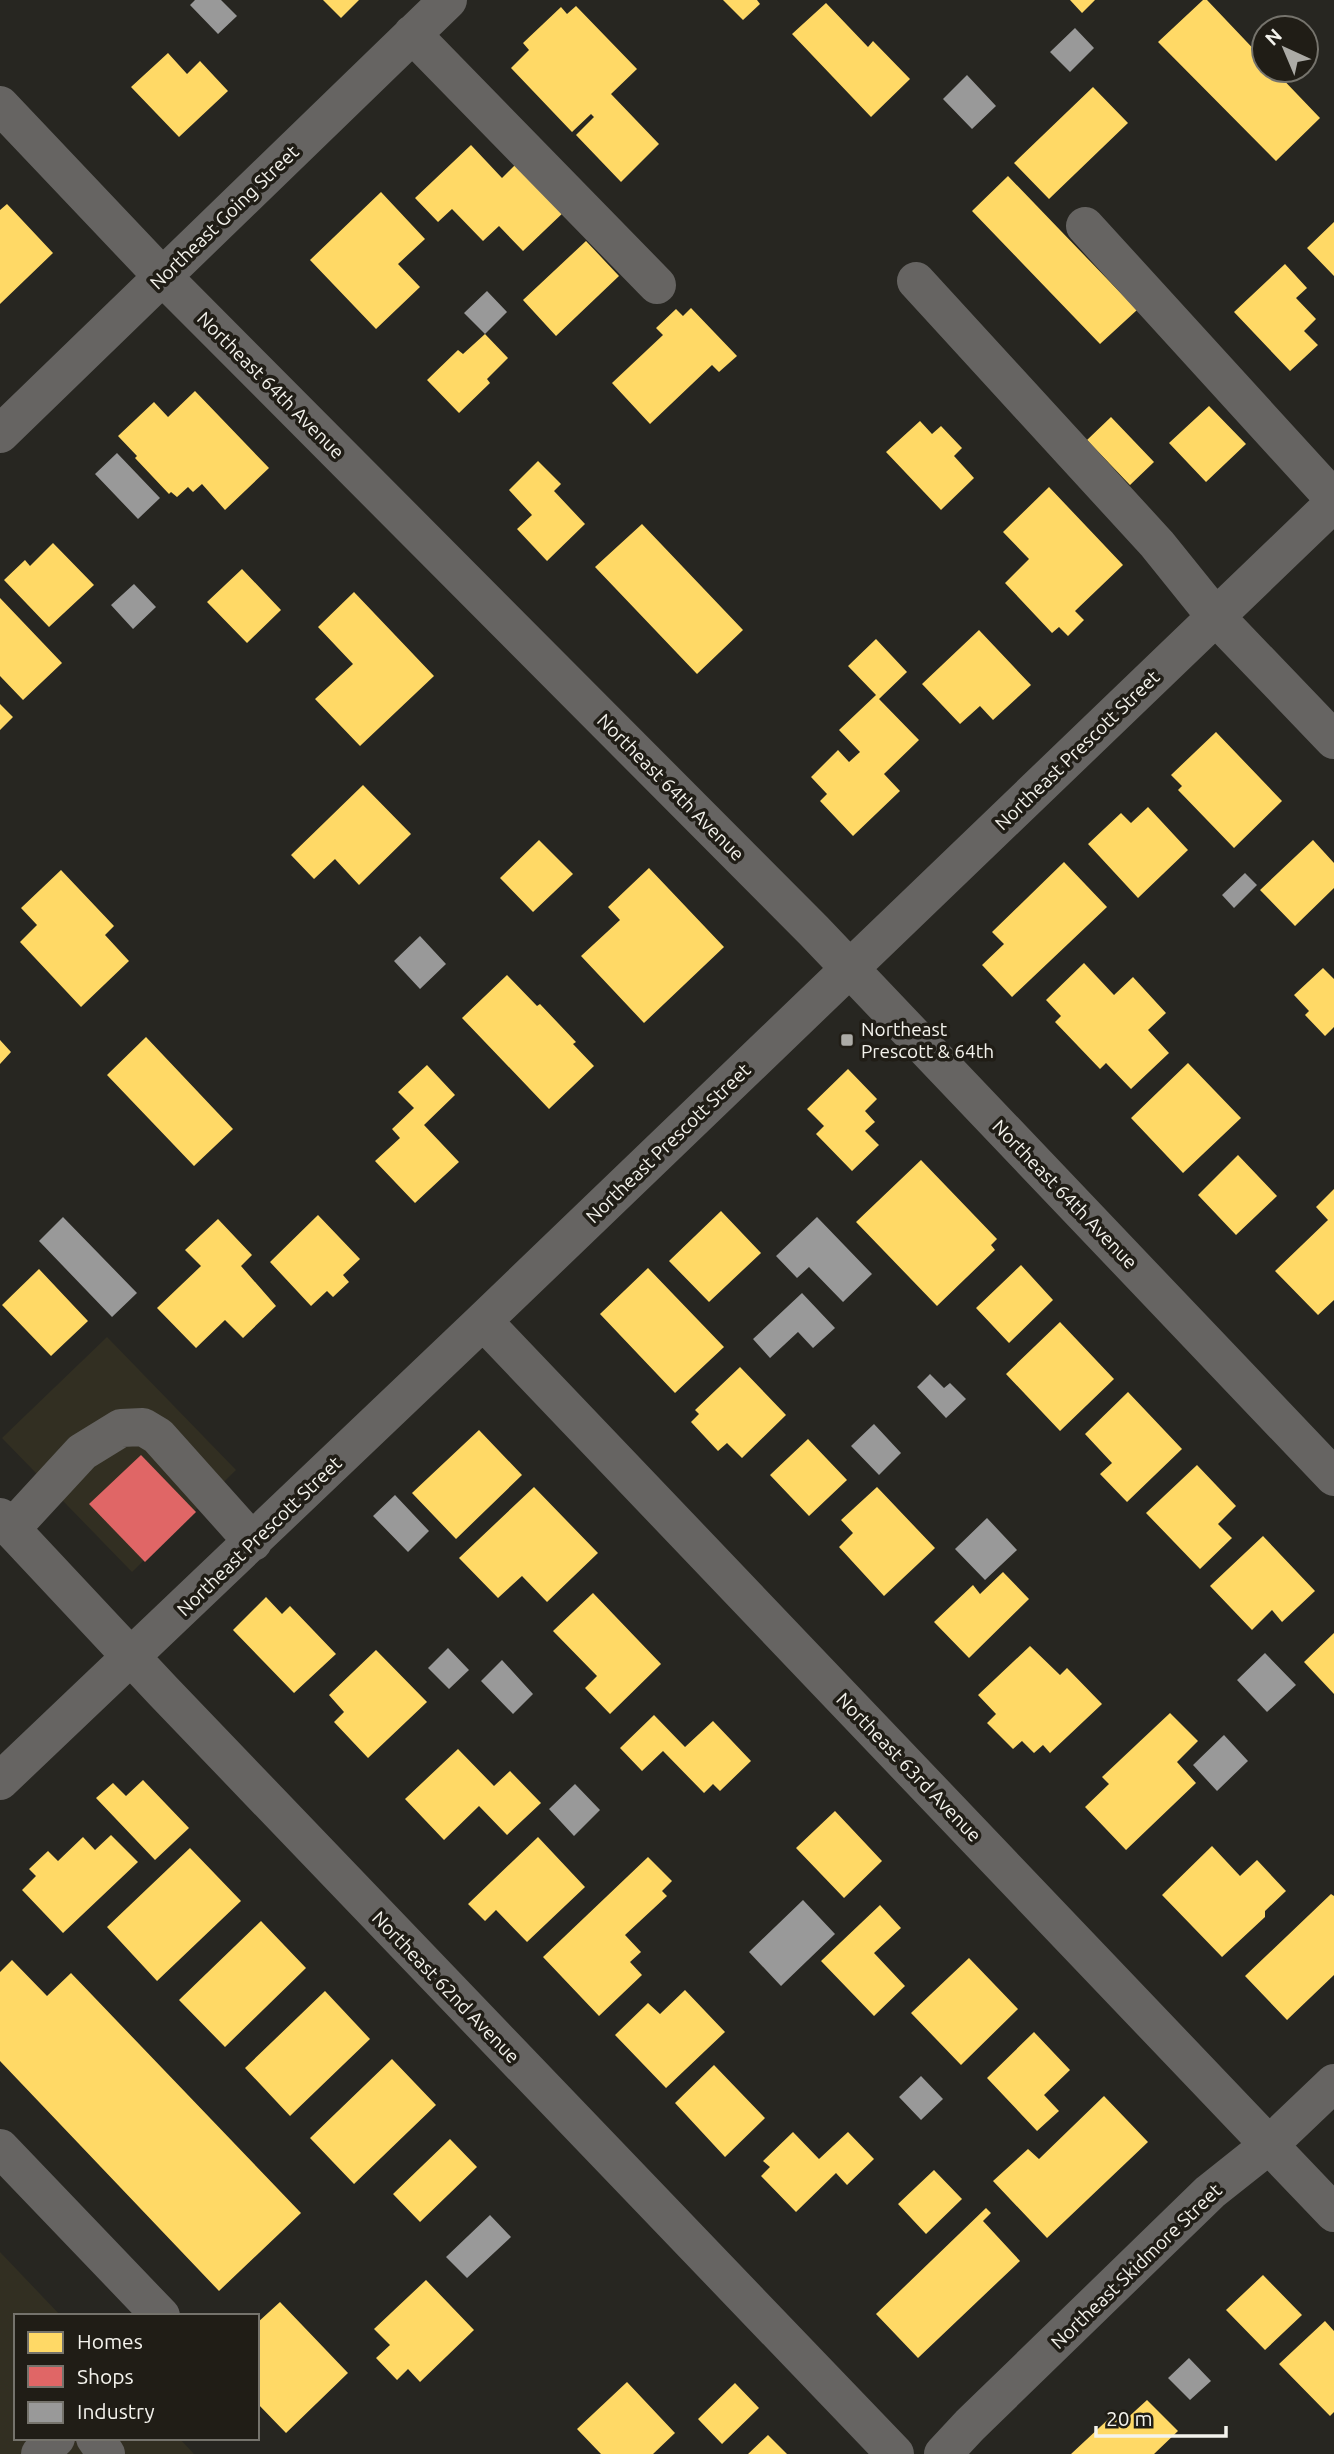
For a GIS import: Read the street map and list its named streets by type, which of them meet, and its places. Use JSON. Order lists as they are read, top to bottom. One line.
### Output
{"streets":{"street":["Northeast Going Street","Northeast 64th Avenue","Northeast Prescott Street","Northeast 63rd Avenue","Northeast 62nd Avenue","Northeast Skidmore Street"]},"crossings":[["Northeast Going Street","Northeast 64th Avenue"],["Northeast 64th Avenue","Northeast Prescott Street"],["Northeast Prescott Street","Northeast 63rd Avenue"],["Northeast Prescott Street","Northeast 62nd Avenue"],["Northeast 63rd Avenue","Northeast Skidmore Street"]],"places":{"transit":["Northeast Prescott & 64th"]},"legend":["Homes","Shops","Industry"],"scale_bar":"20 m","north":"top left"}
